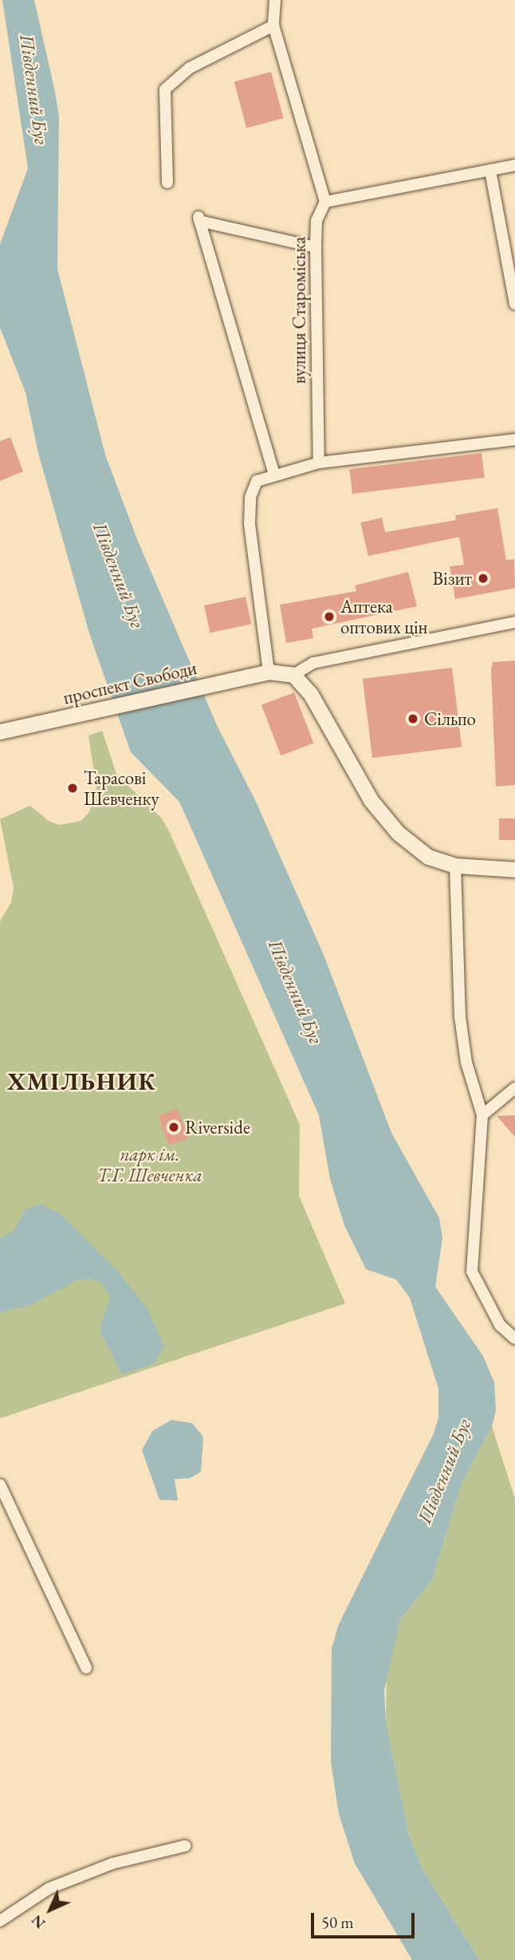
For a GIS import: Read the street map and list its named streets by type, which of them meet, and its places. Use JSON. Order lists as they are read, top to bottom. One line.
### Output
{"streets":{"main road":["проспект Свободи"],"street":["вулиця Староміська"]},"districts":["ХМІЛЬНИК"],"water":["Південний Буг"],"parks":["парк ім. Т.Г. Шевченка"],"places":["Візит","Аптека оптових цін","Сільпо","Тарасові Шевченку","Riverside"],"scale_bar":"50 m","north":"bottom left"}
